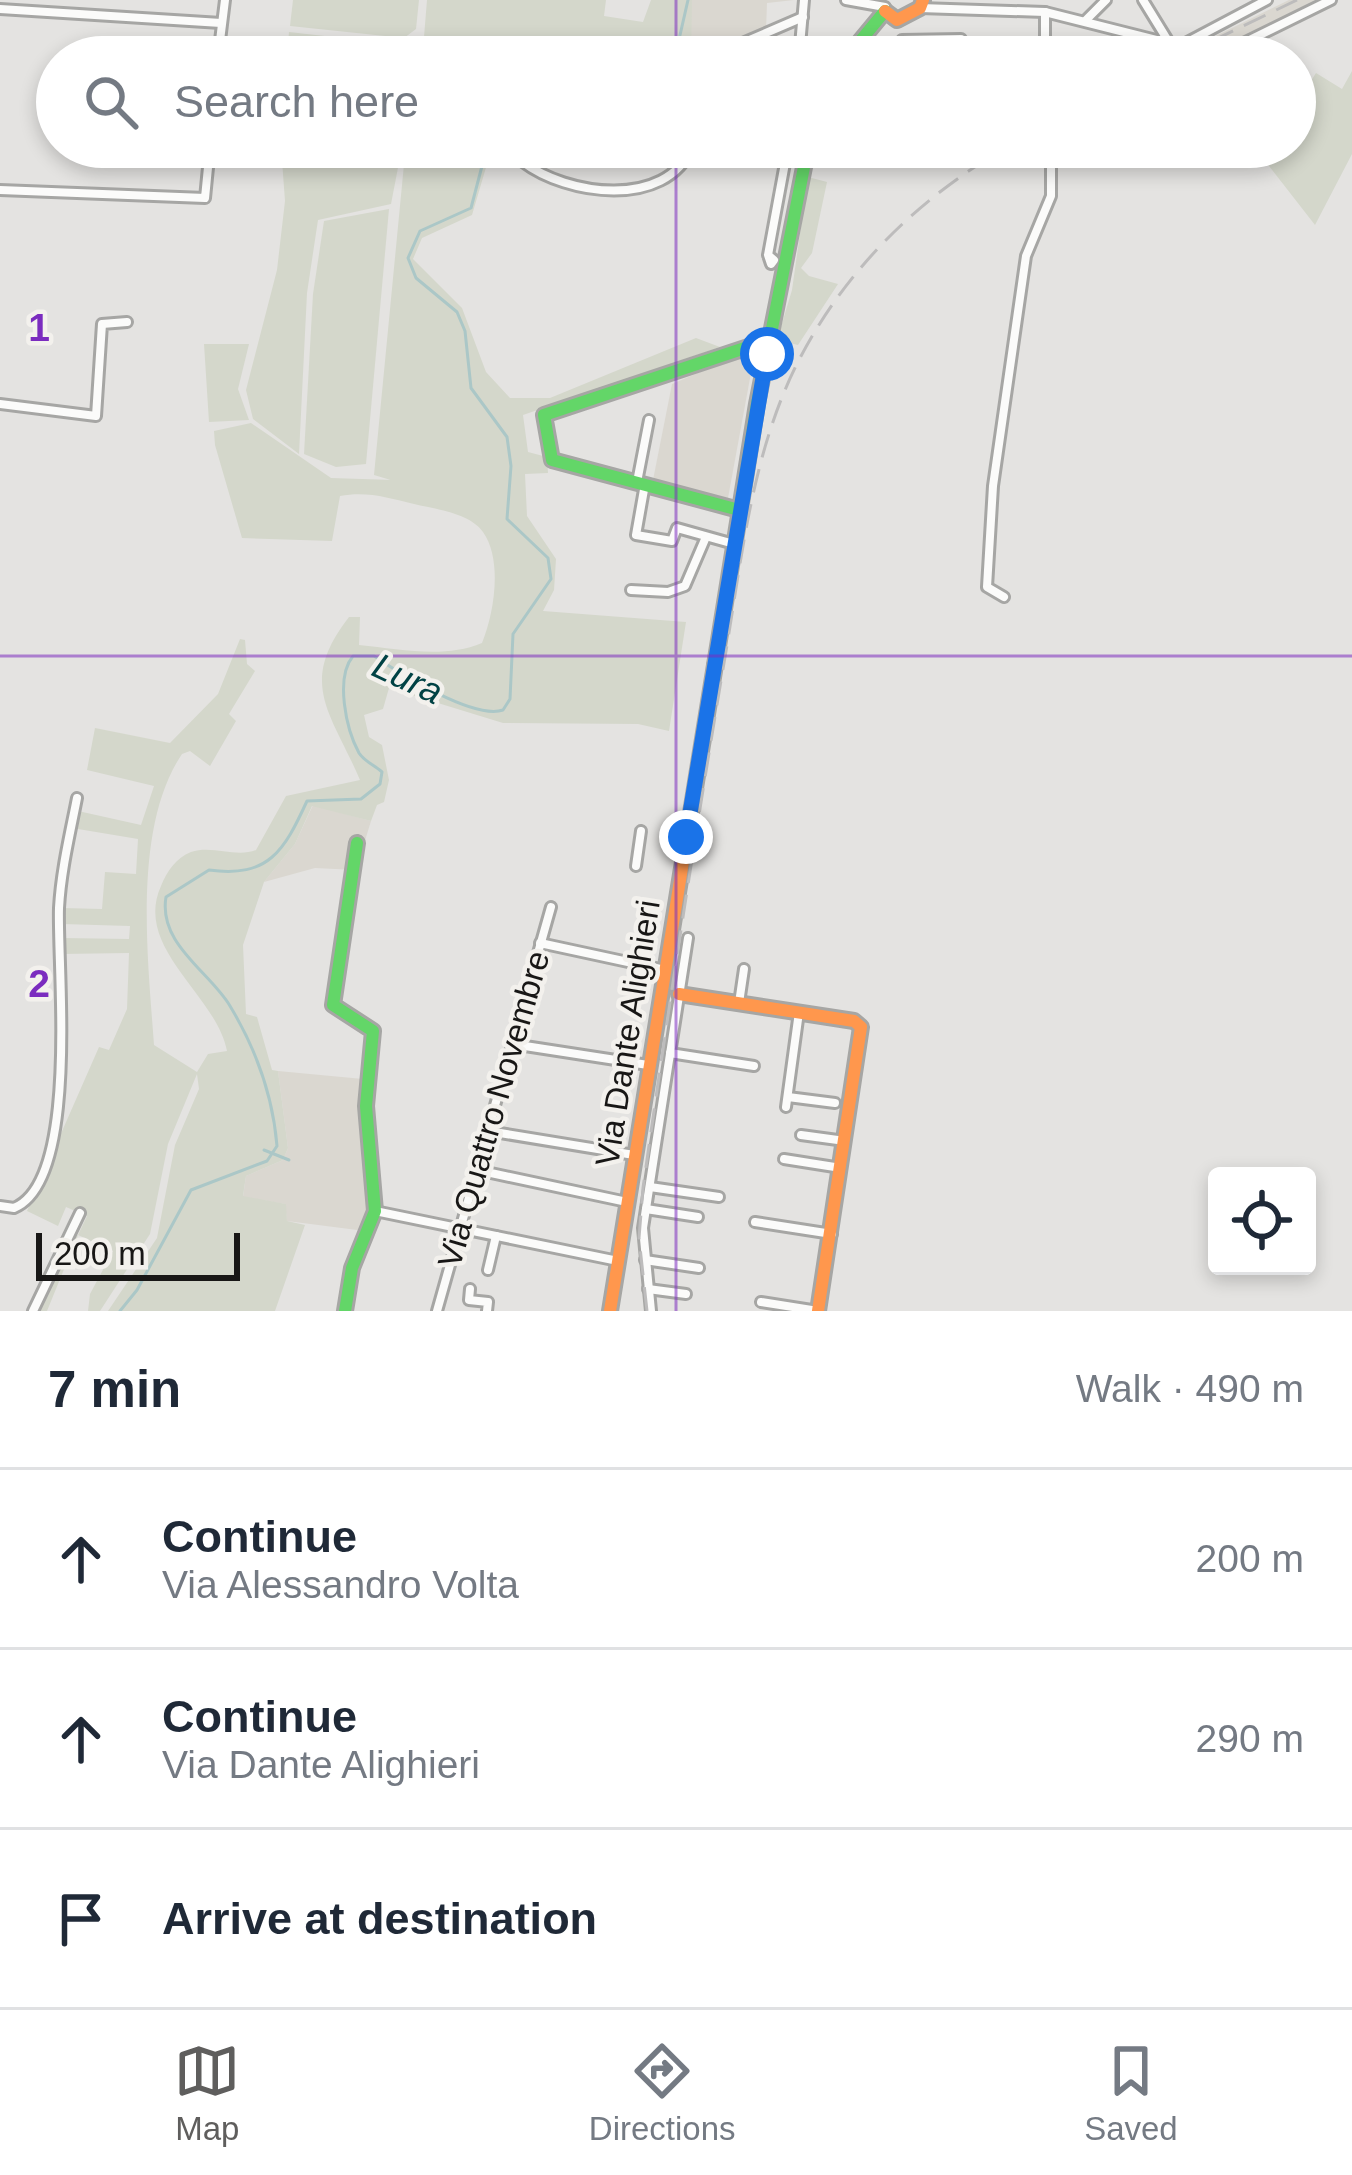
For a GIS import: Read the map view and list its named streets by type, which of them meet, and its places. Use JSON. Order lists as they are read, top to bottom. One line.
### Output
{"streets":{"street":["Via Dante Alighieri","Via Quattro Novembre"]},"water":["Lura"],"scale_bar":"200 m","page":{"search":"Search here","scale":"200 m","heading":["7 min","Walk · 490 m"],"list":[["Continue","Via Alessandro Volta","200 m"],["Continue","Via Dante Alighieri","290 m"],"Arrive at destination"],"nav":["Map","Directions","Saved"]},"grid":{"rows":["1","2"]}}
